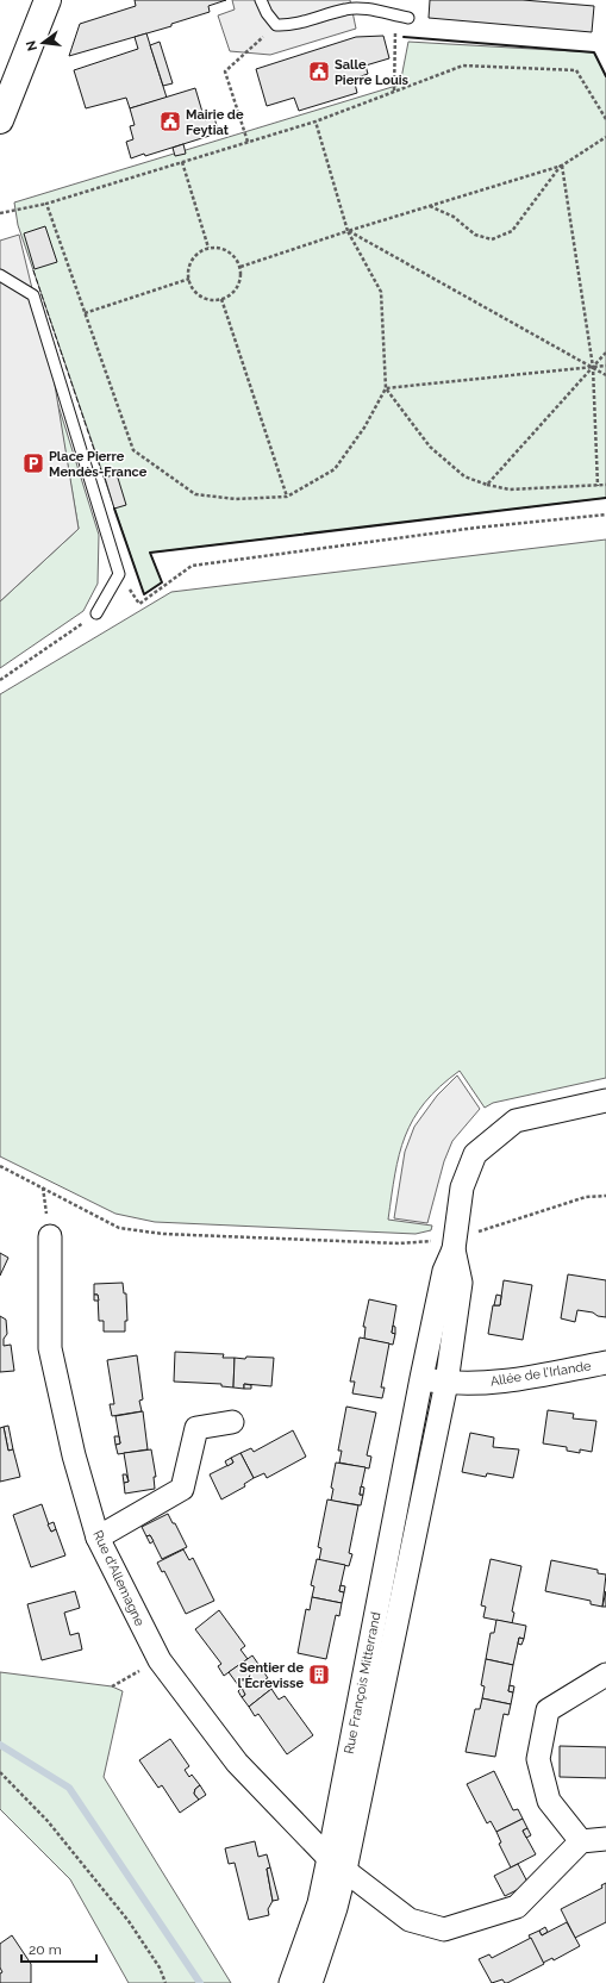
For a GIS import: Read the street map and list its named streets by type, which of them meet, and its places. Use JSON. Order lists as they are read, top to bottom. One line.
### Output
{"streets":{"street":["Allée de l'Irlande","Rue d'Allemagne","Rue François Mitterrand"]},"crossings":[["Allée de l'Irlande","Rue François Mitterrand"],["Rue d'Allemagne","Rue François Mitterrand"]],"places":{"public building":["Salle Pierre Louis","Mairie de Feytiat"],"parking":["Place Pierre Mendès-France"],"building":["Sentier de l'Écrevisse"]},"scale_bar":"20 m","north":"left"}
